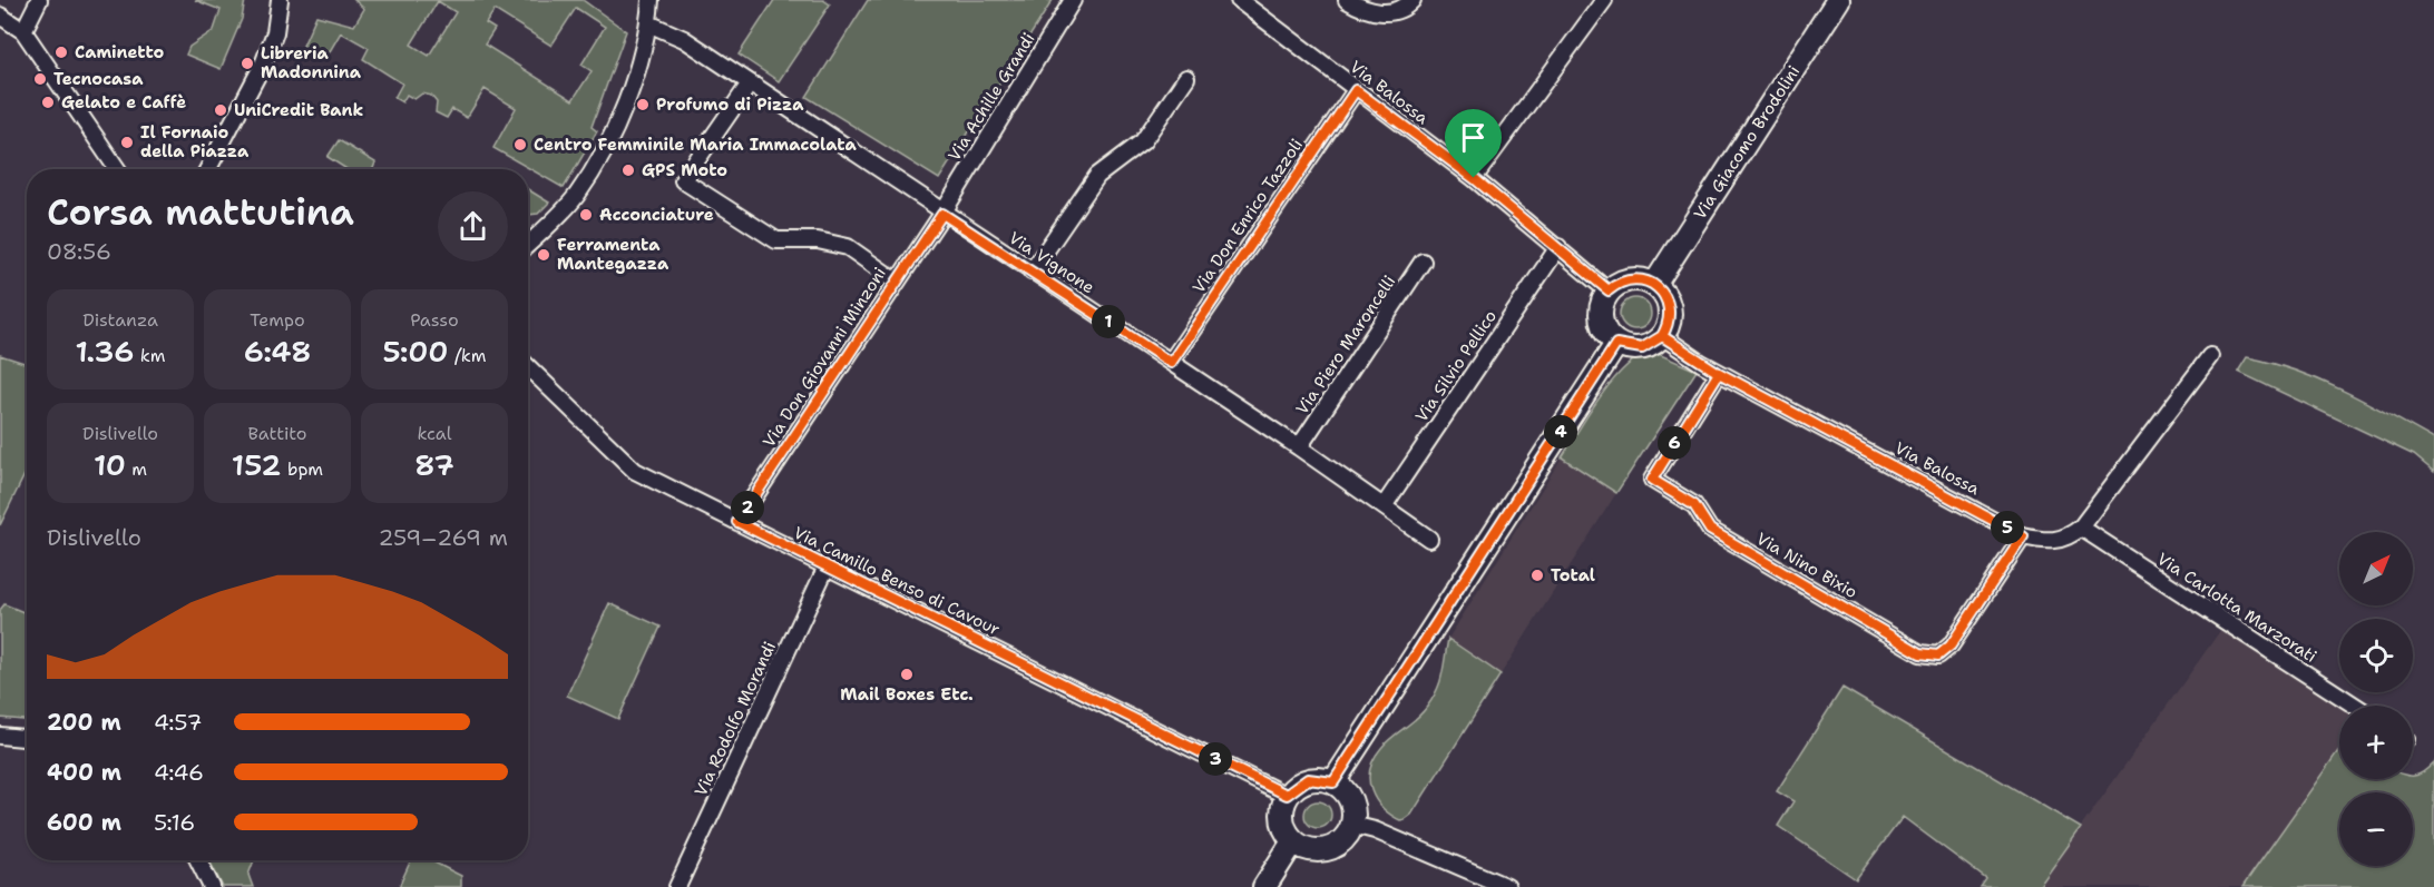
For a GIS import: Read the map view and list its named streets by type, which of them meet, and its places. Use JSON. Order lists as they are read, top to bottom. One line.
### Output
{"streets":{"street":["Via Balossa","Via Achille Grandi","Via Giacomo Brodolini","Via Don Enrico Tazzoli","Via Vignone","Via Piero Maroncelli","Via Don Giovanni Minzoni","Via Silvio Pellico","Via Nino Bixio","Via Camillo Benso di Cavour","Via Carlotta Marzorati","Via Rodolfo Morandi"]},"crossings":[["Via Balossa","Via Giacomo Brodolini"],["Via Balossa","Via Don Enrico Tazzoli"],["Via Balossa","Via Silvio Pellico"],["Via Balossa","Via Nino Bixio"],["Via Balossa","Via Carlotta Marzorati"],["Via Achille Grandi","Via Vignone"],["Via Achille Grandi","Via Don Giovanni Minzoni"],["Via Don Enrico Tazzoli","Via Vignone"],["Via Vignone","Via Piero Maroncelli"],["Via Vignone","Via Don Giovanni Minzoni"],["Via Vignone","Via Silvio Pellico"],["Via Don Giovanni Minzoni","Via Camillo Benso di Cavour"],["Via Camillo Benso di Cavour","Via Rodolfo Morandi"]],"places":["Caminetto","Libreria Madonnina","Tecnocasa","Gelato e Caffè","Profumo di Pizza","UniCredit Bank","Il Fornaio della Piazza","Centro Femminile Maria Immacolata","GPS Moto","Acconciature","Ferramenta Mantegazza","Total","Mail Boxes Etc."],"north":"top right","page":{"heading":["Corsa mattutina","08:56"],"stats":[["Distanza","1.36 km"],["Tempo","6:48"],["Passo","5:00 /km"],["Dislivello","10 m"],["Battito","152 bpm"],["kcal","87"]],"pins":["1","4","6","2","5","3"],"chart":["Dislivello","259–269 m"],"map_buttons":["+","−"],"list":[{"name":"200 m","note":"4:57"},{"name":"400 m","note":"4:46"},{"name":"600 m","note":"5:16"}]}}
